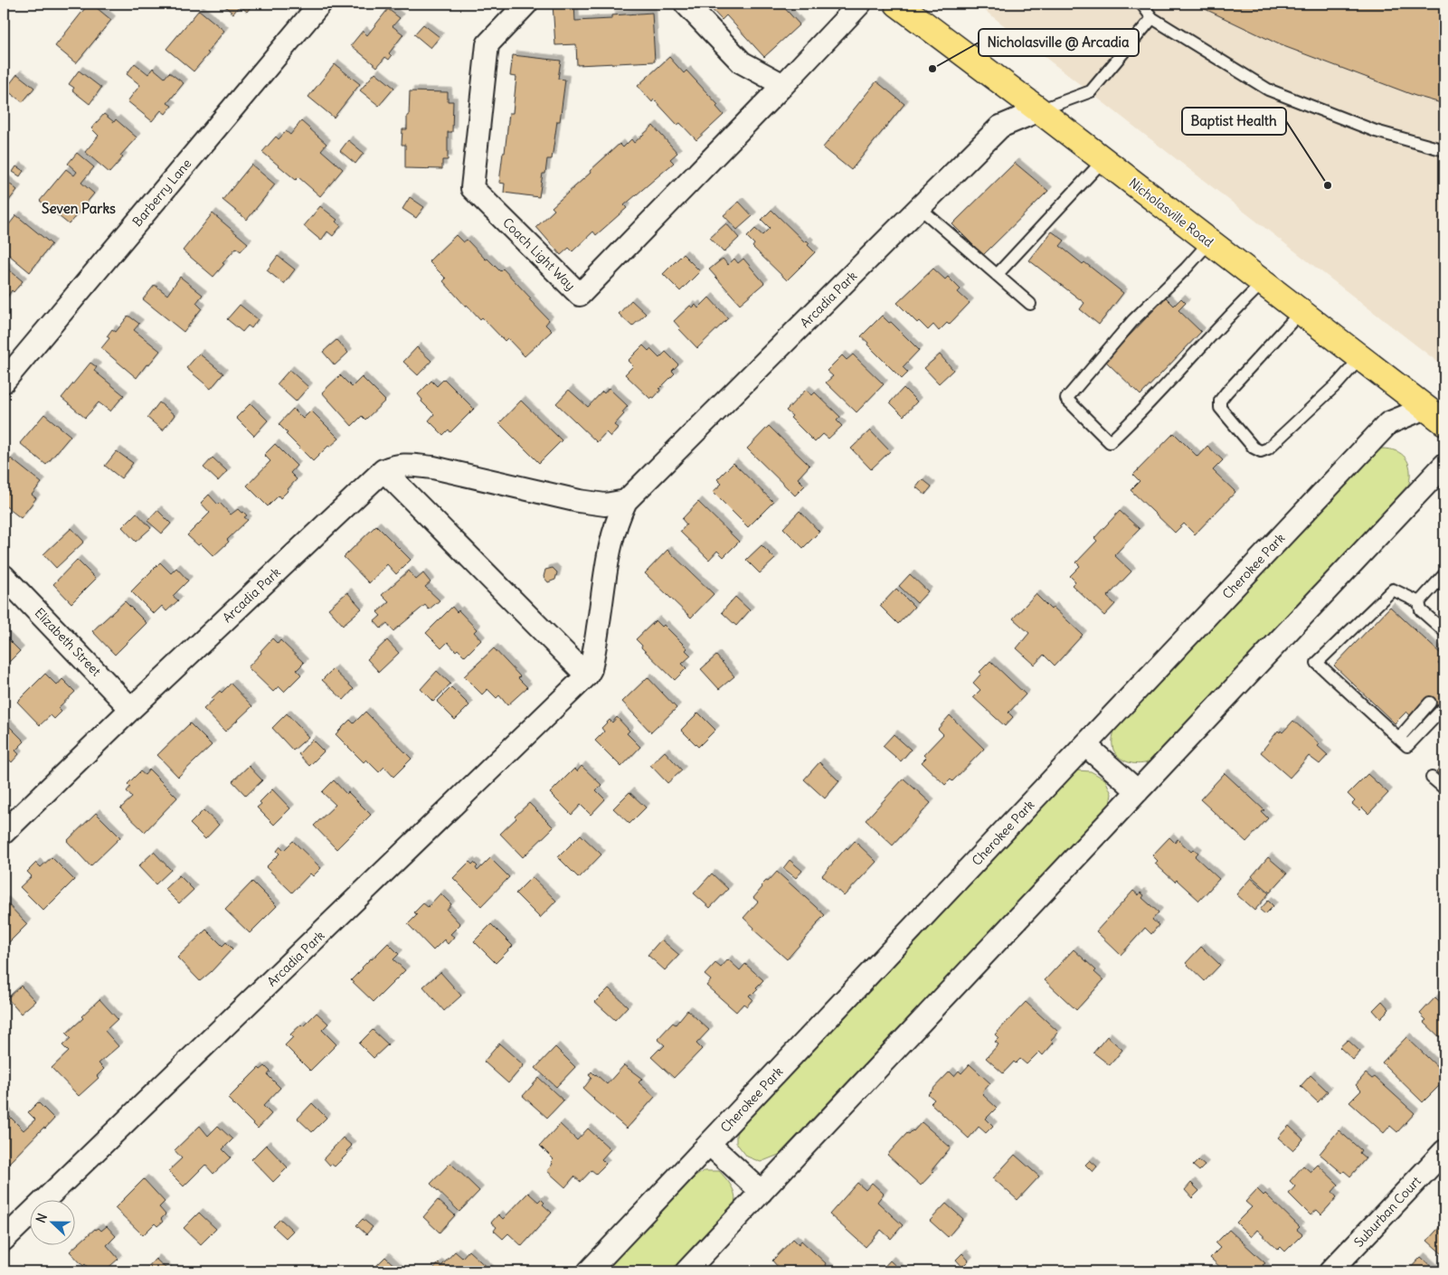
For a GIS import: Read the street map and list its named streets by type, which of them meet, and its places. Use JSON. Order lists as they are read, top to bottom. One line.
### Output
{"streets":{"main road":["Nicholasville Road"],"street":["Barberry Lane","Coach Light Way","Arcadia Park","Cherokee Park","Elizabeth Street","Suburban Court"]},"crossings":[["Nicholasville Road","Arcadia Park"],["Nicholasville Road","Cherokee Park"],["Arcadia Park","Elizabeth Street"]],"districts":["Seven Parks"],"places":["Nicholasville @ Arcadia","Baptist Health"],"north":"left"}
